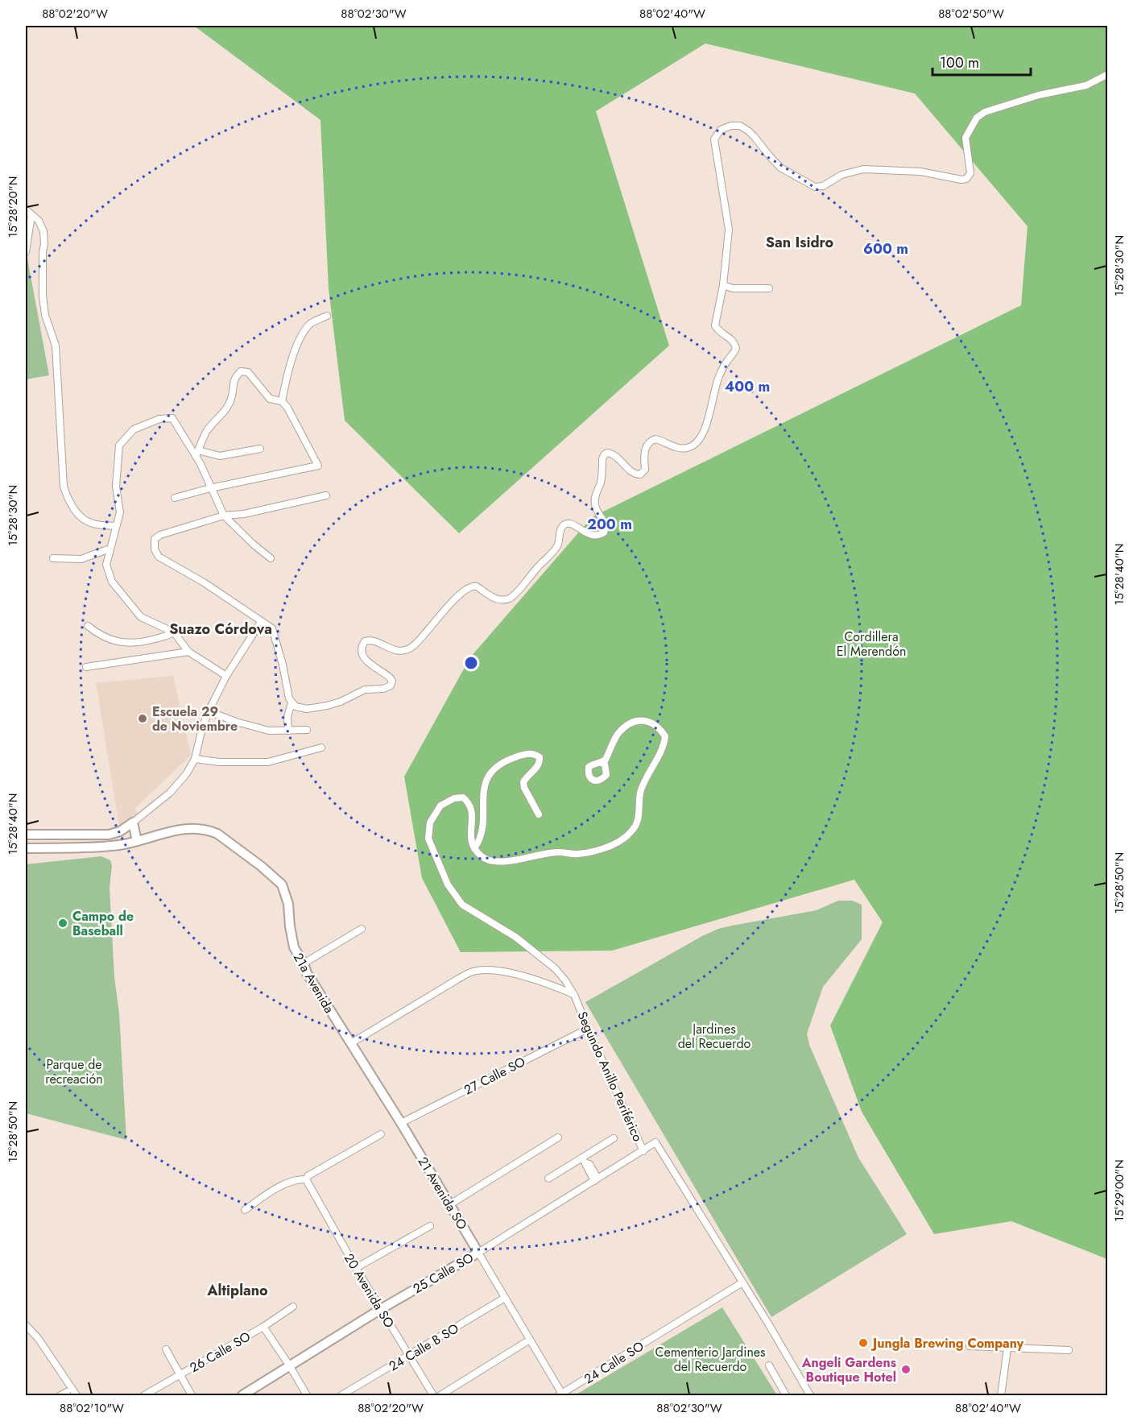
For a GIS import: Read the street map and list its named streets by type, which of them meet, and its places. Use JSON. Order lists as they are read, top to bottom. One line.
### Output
{"streets":{"street":["21a Avenida","27 Calle SO","Segundo Anillo Periférico","21 Avenida SO","25 Calle SO","20 Avenida SO","24 Calle B SO","26 Calle SO","24 Calle SO"]},"crossings":[["21a Avenida","Segundo Anillo Periférico"],["21a Avenida","21 Avenida SO"],["27 Calle SO","Segundo Anillo Periférico"],["27 Calle SO","21 Avenida SO"],["Segundo Anillo Periférico","21 Avenida SO"],["Segundo Anillo Periférico","25 Calle SO"],["Segundo Anillo Periférico","24 Calle SO"],["21 Avenida SO","25 Calle SO"],["21 Avenida SO","24 Calle B SO"],["21 Avenida SO","24 Calle SO"],["25 Calle SO","20 Avenida SO"],["20 Avenida SO","24 Calle B SO"]],"districts":["San Isidro","Suazo Córdova","Altiplano"],"parks":["Cordillera El Merendón","Jardines del Recuerdo","Parque de recreación","Cementerio Jardines del Recuerdo"],"places":["Escuela 29 de Noviembre","Campo de Baseball","Jungla Brewing Company","Angeli Gardens Boutique Hotel"],"scale_bar":"100 m","coordinates":["88°02'20\"W","88°02'30\"W","88°02'40\"W","88°02'50\"W","15°28'20\"N","15°28'30\"N","15°28'40\"N","15°28'50\"N","15°29'00\"N","88°02'10\"W"],"rings":["600 m","400 m","200 m"]}
